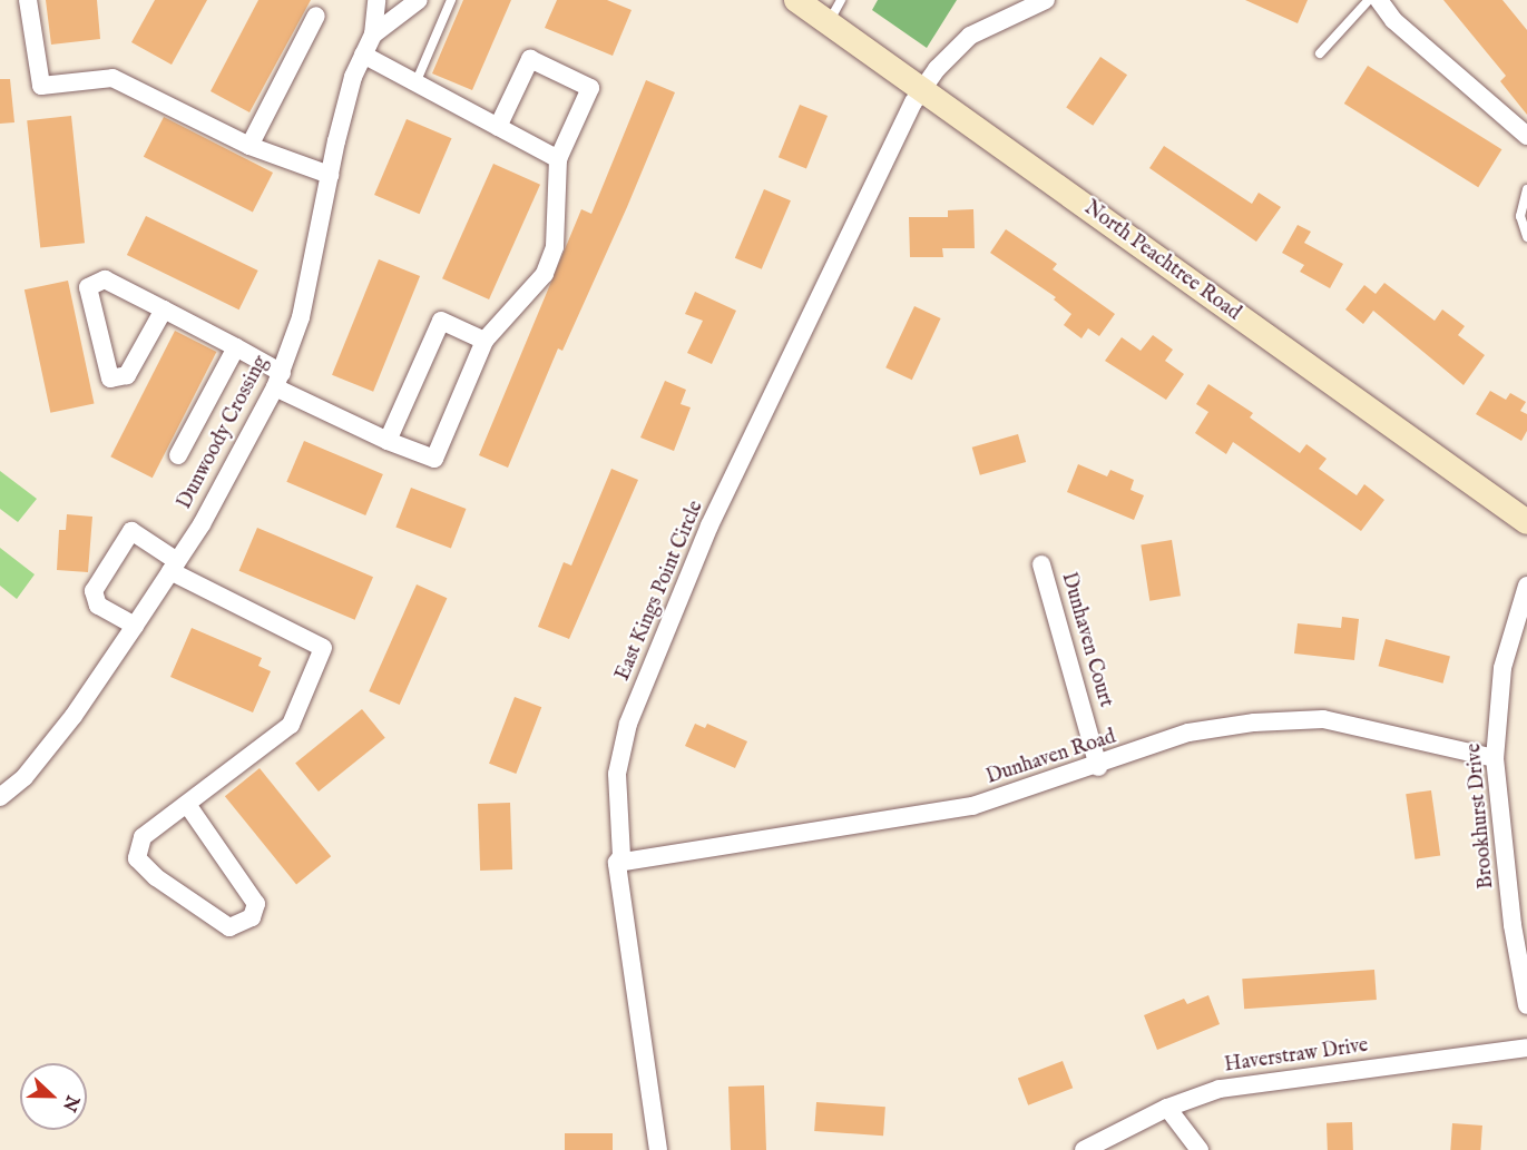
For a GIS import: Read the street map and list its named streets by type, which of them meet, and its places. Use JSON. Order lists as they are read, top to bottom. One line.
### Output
{"streets":{"street":["North Peachtree Road","Dunwoody Crossing","East Kings Point Circle","Dunhaven Court","Dunhaven Road","Brookhurst Drive","Haverstraw Drive"]},"crossings":[["North Peachtree Road","East Kings Point Circle"],["East Kings Point Circle","Dunhaven Road"],["Dunhaven Court","Dunhaven Road"],["Dunhaven Road","Brookhurst Drive"]],"north":"right"}
